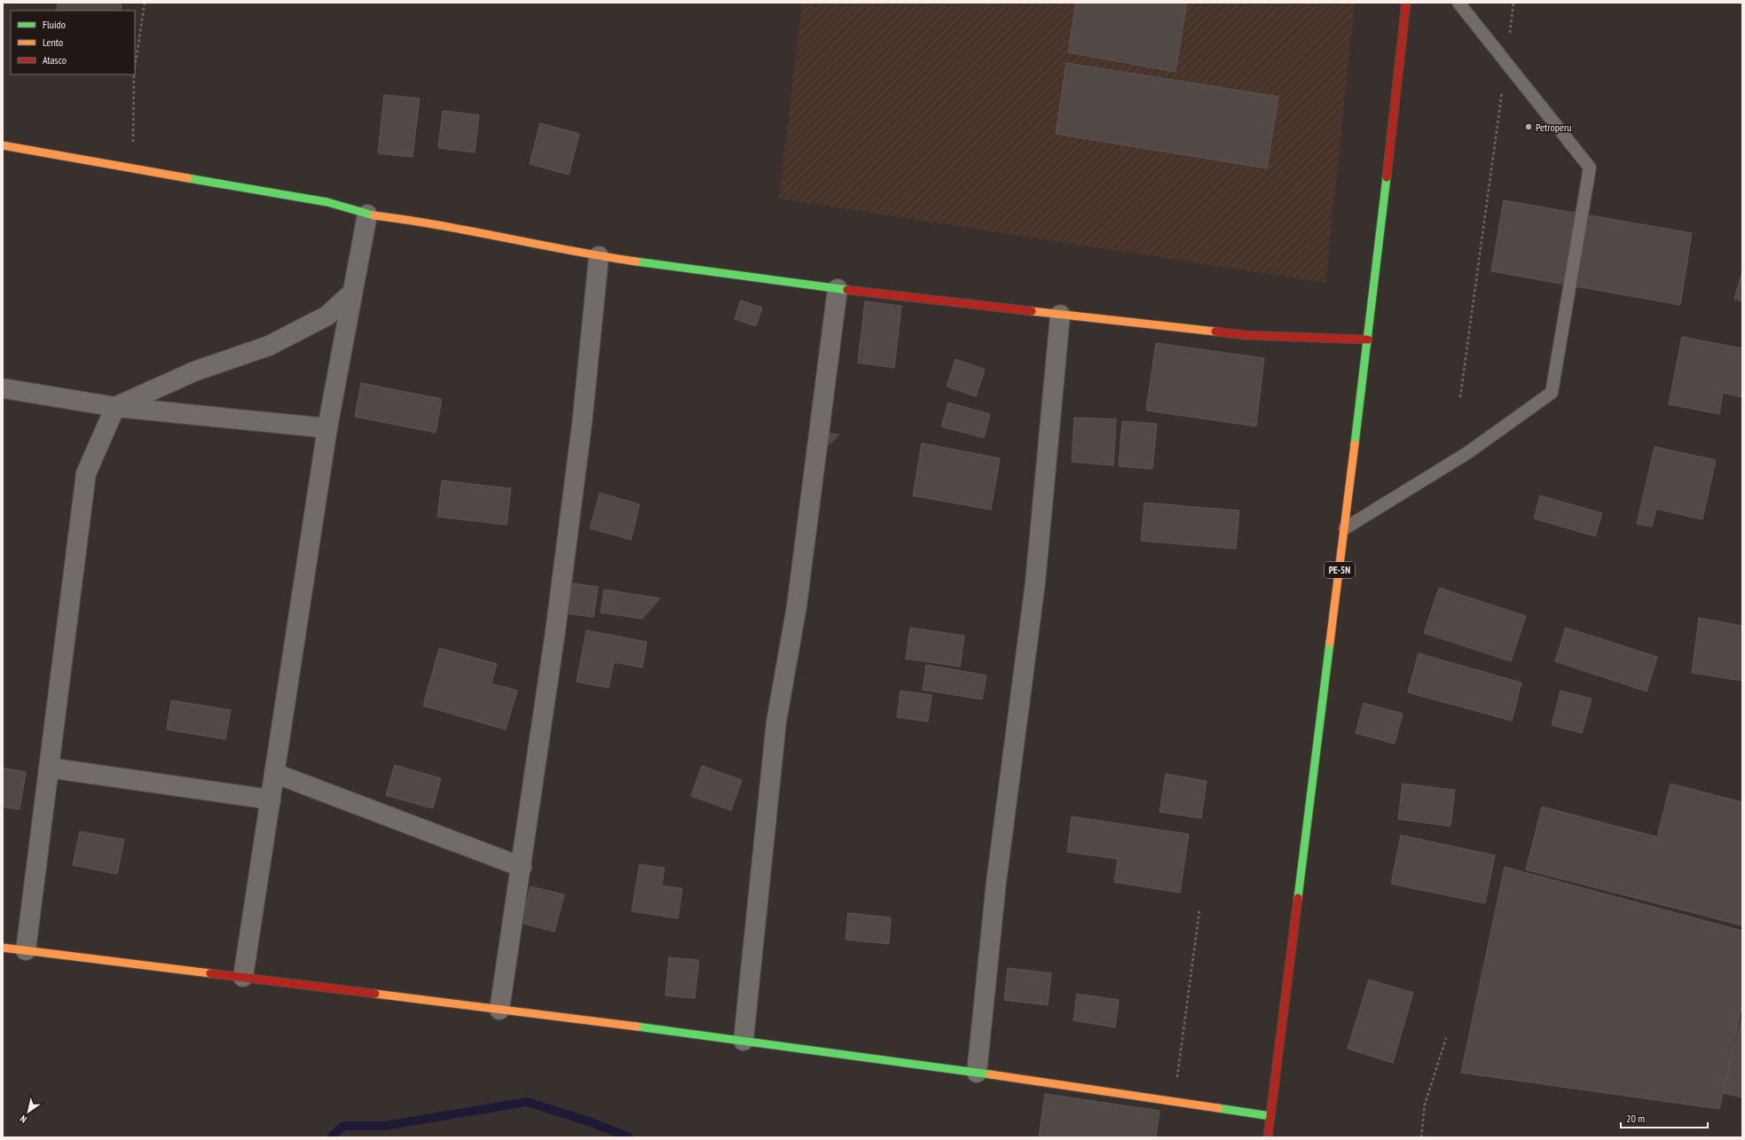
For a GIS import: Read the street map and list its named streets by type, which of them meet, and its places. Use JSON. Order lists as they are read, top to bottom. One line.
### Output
{"streets":{"main road":["PE-5N"]},"places":["Petroperu"],"legend":["Fluido","Lento","Atasco"],"scale_bar":"20 m","north":"bottom left"}
